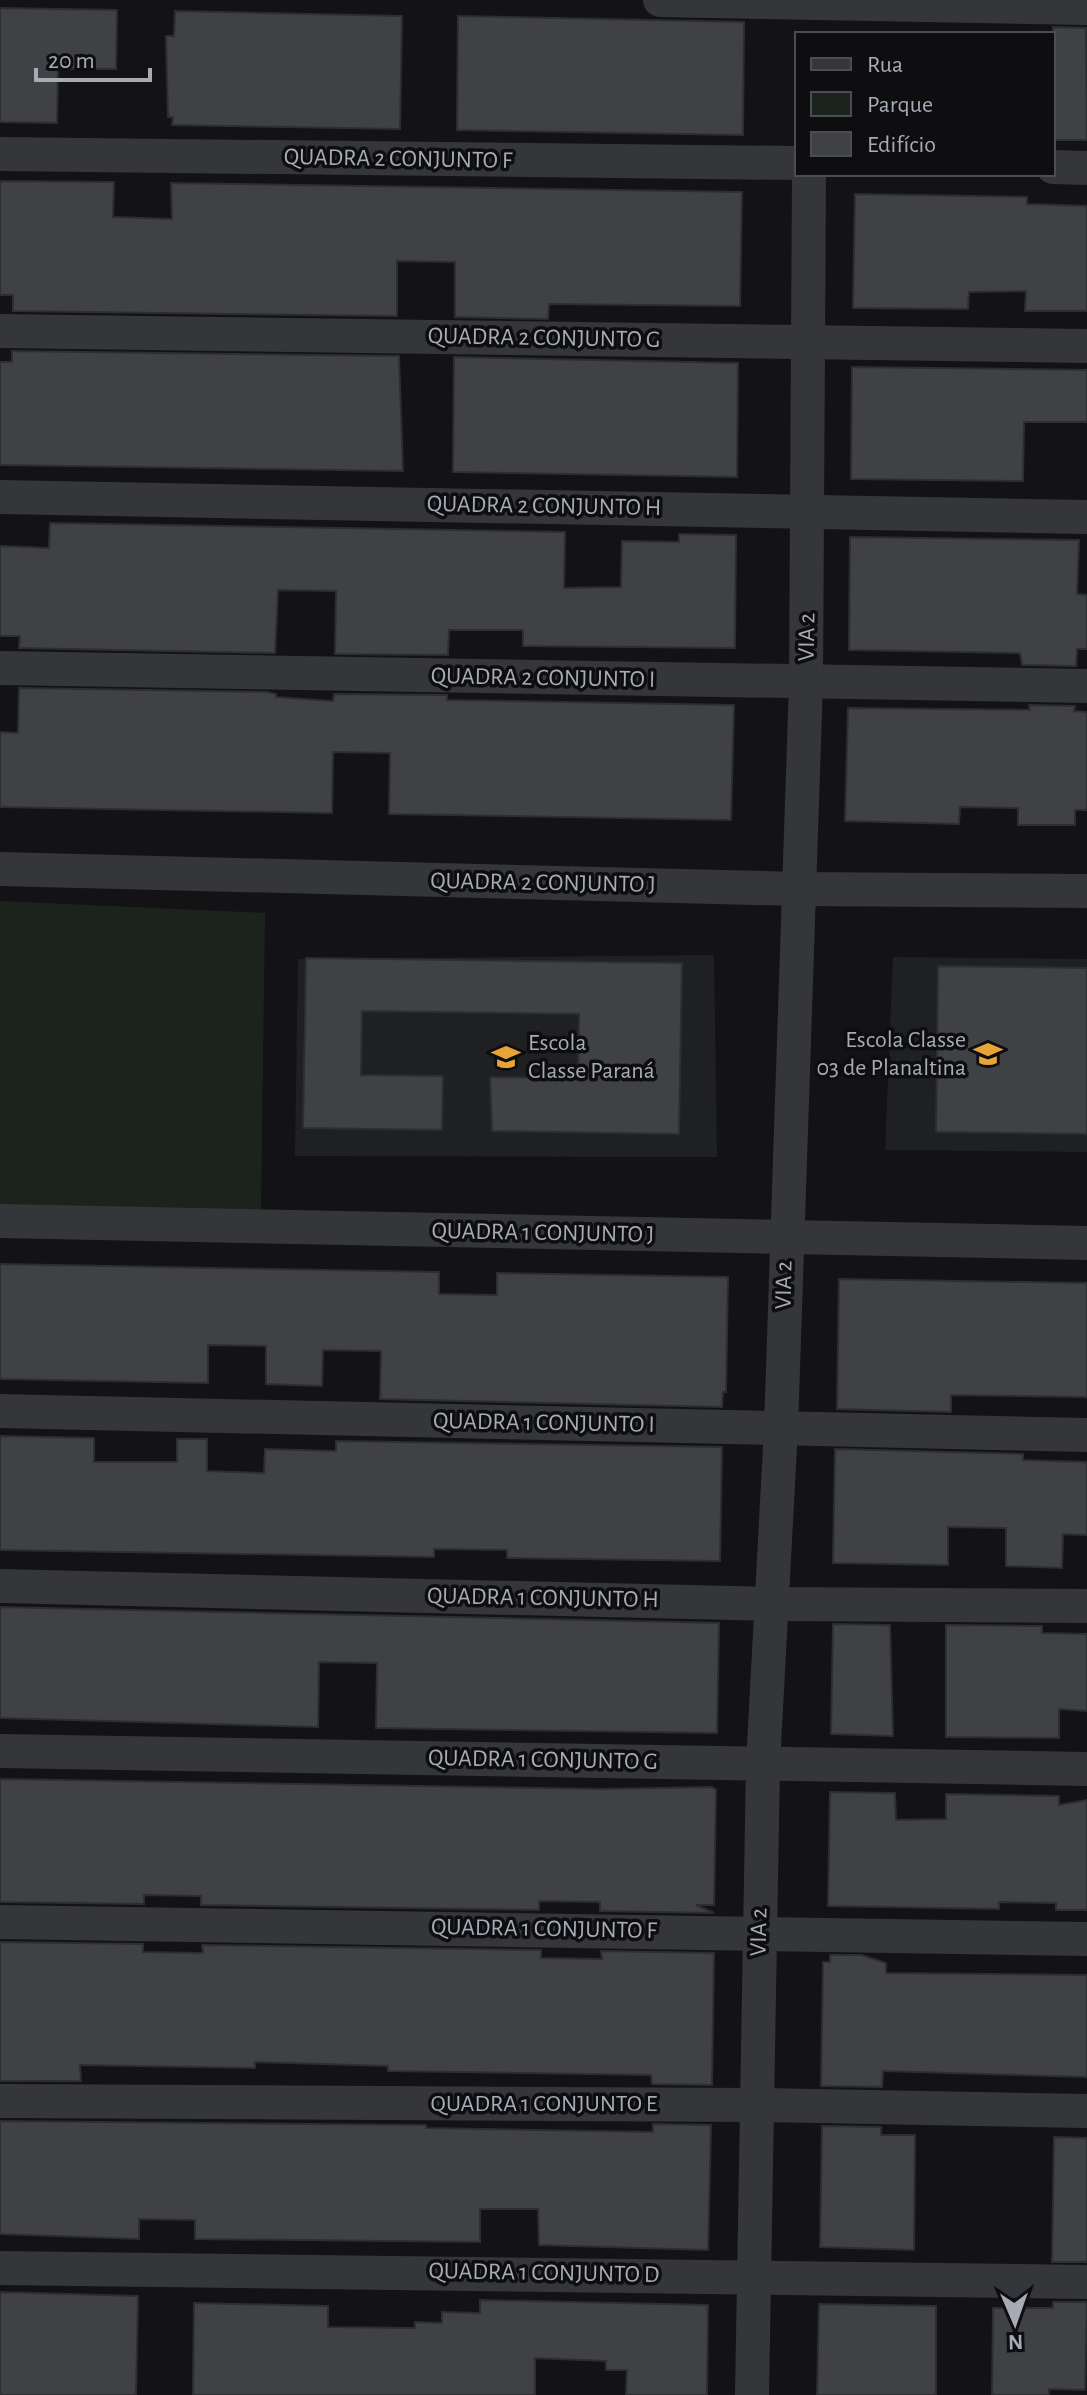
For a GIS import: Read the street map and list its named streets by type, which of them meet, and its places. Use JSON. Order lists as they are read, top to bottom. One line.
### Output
{"streets":{"street":["QUADRA 2 CONJUNTO F","QUADRA 2 CONJUNTO G","QUADRA 2 CONJUNTO H","VIA 2","QUADRA 2 CONJUNTO I","QUADRA 2 CONJUNTO J","QUADRA 1 CONJUNTO J","QUADRA 1 CONJUNTO I","QUADRA 1 CONJUNTO H","QUADRA 1 CONJUNTO G","QUADRA 1 CONJUNTO F","QUADRA 1 CONJUNTO E","QUADRA 1 CONJUNTO D"]},"crossings":[["QUADRA 2 CONJUNTO G","VIA 2"],["QUADRA 2 CONJUNTO H","VIA 2"],["VIA 2","QUADRA 2 CONJUNTO I"],["VIA 2","QUADRA 2 CONJUNTO J"],["VIA 2","QUADRA 1 CONJUNTO J"],["VIA 2","QUADRA 1 CONJUNTO I"],["VIA 2","QUADRA 1 CONJUNTO H"],["VIA 2","QUADRA 1 CONJUNTO G"],["VIA 2","QUADRA 1 CONJUNTO F"],["VIA 2","QUADRA 1 CONJUNTO E"],["VIA 2","QUADRA 1 CONJUNTO D"]],"places":{"school or university":["Escola Classe 03 de Planaltina","Escola Classe Paraná"]},"legend":["Rua","Parque","Edifício"],"scale_bar":"20 m","north":"bottom"}
